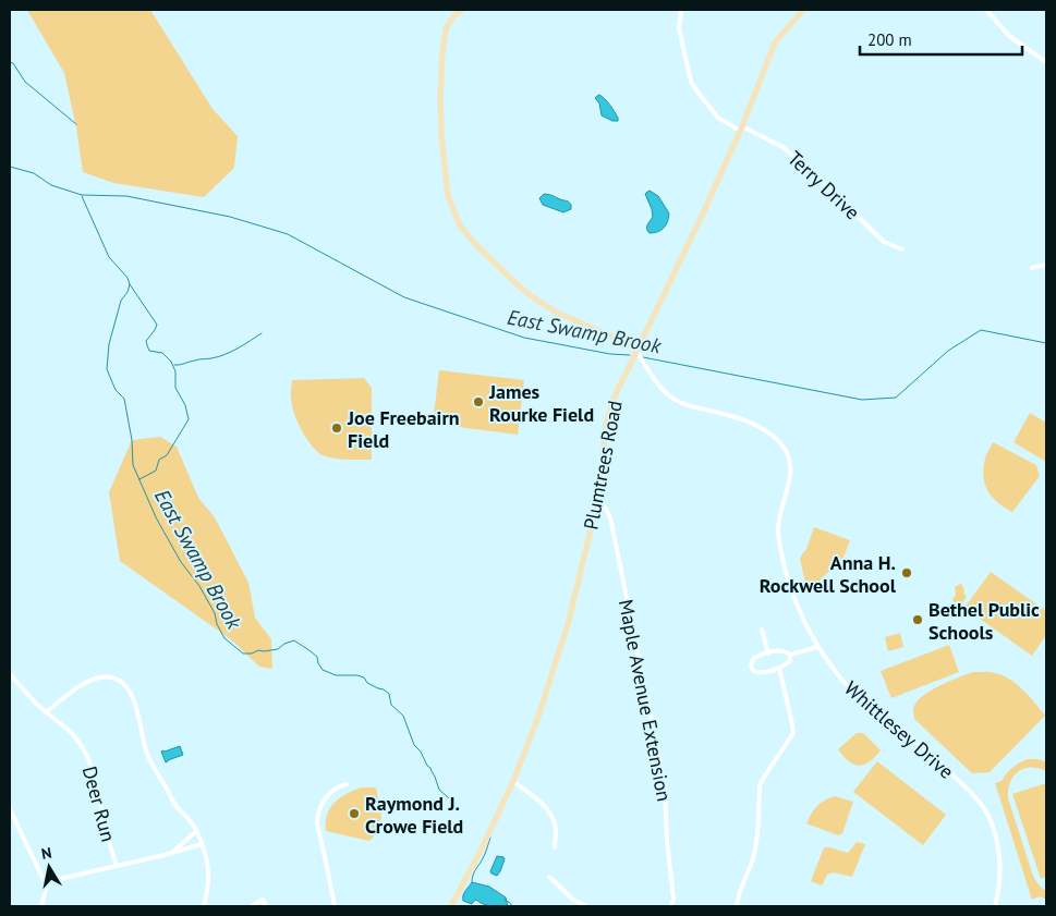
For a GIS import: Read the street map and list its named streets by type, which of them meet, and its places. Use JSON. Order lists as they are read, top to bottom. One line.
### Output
{"streets":{"main road":["Plumtrees Road"],"street":["Terry Drive","Maple Avenue Extension","Whittlesey Drive","Deer Run"]},"crossings":[["Terry Drive","Plumtrees Road"],["Plumtrees Road","Maple Avenue Extension"],["Plumtrees Road","Whittlesey Drive"]],"water":["East Swamp Brook"],"places":["James Rourke Field","Joe Freebairn Field","Anna H. Rockwell School","Bethel Public Schools","Raymond J. Crowe Field"],"scale_bar":"200 m","north":"top"}
